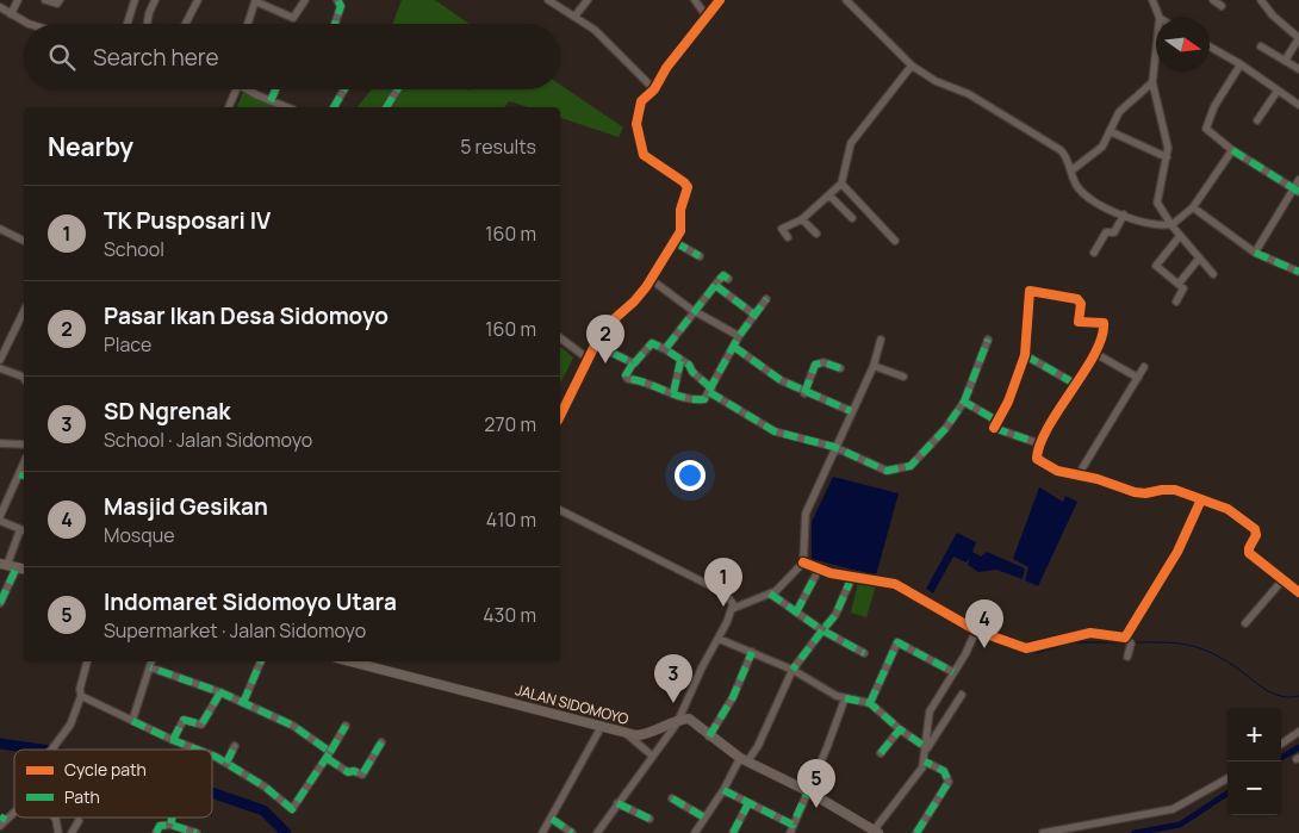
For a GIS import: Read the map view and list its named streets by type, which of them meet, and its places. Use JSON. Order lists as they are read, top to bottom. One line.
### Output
{"streets":{"main road":["JALAN SIDOMOYO"]},"legend":["Cycle path","Path"],"north":"right","page":{"search":"Search here","heading":["Nearby","5 results"],"list":[{"mark":"1","name":"TK Pusposari IV","note":"School","value":"160 m"},{"mark":"2","name":"Pasar Ikan Desa Sidomoyo","note":"Place","value":"160 m"},{"mark":"3","name":"SD Ngrenak","note":"School · Jalan Sidomoyo","value":"270 m"},{"mark":"4","name":"Masjid Gesikan","note":"Mosque","value":"410 m"},{"mark":"5","name":"Indomaret Sidomoyo Utara","note":"Supermarket · Jalan Sidomoyo","value":"430 m"}],"pins":["2","1","4","3","5"],"map_buttons":["+","−"]}}
